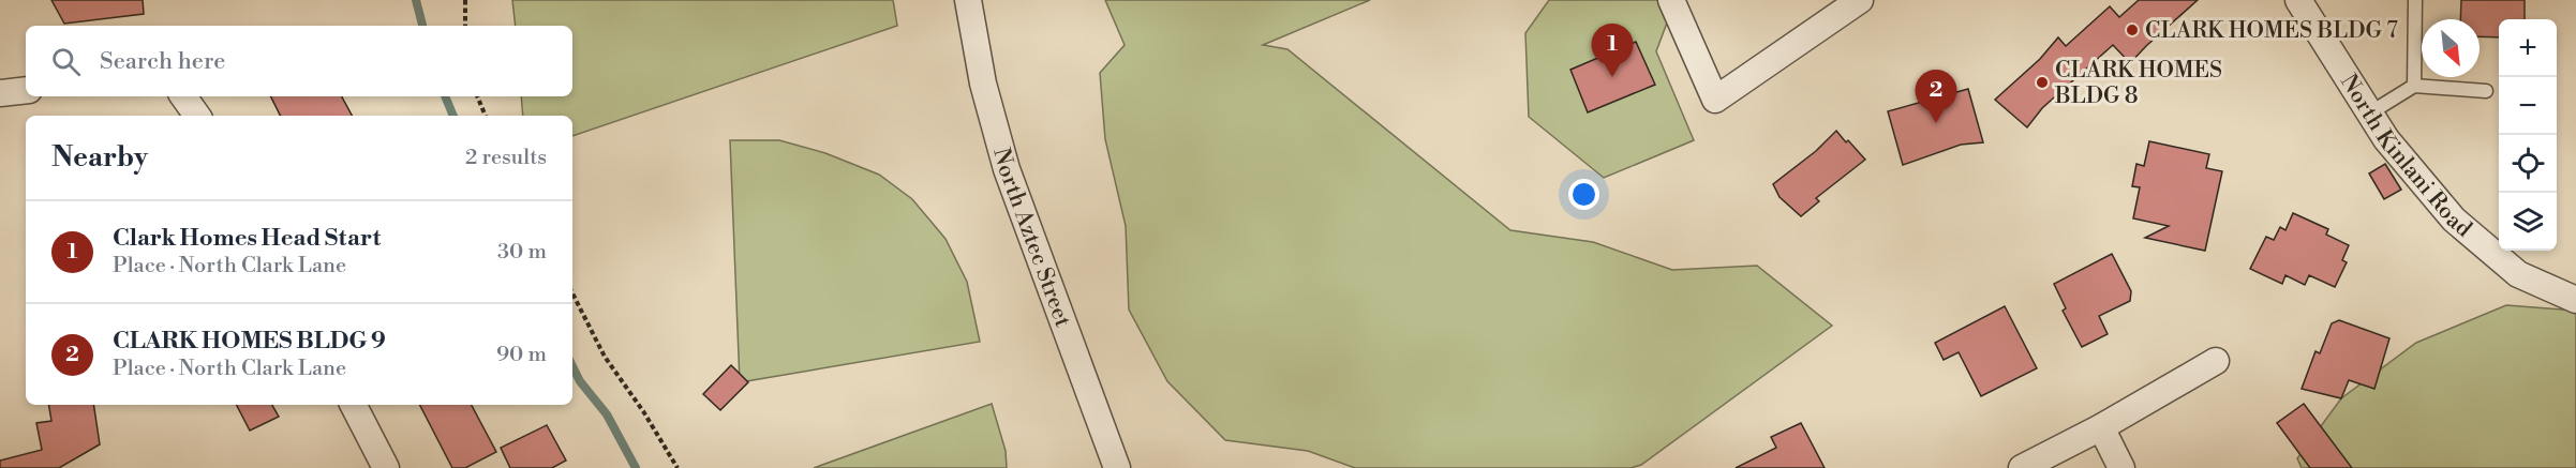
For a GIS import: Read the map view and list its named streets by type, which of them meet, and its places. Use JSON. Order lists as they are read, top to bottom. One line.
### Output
{"streets":{"street":["North Kinlani Road","North Aztec Street"]},"places":["CLARK HOMES BLDG 7","CLARK HOMES BLDG 8"],"north":"bottom right","page":{"map_buttons":["+","−"],"pins":["1","2"],"search":"Search here","heading":["Nearby","2 results"],"list":[{"mark":"1","name":"Clark Homes Head Start","note":"Place · North Clark Lane","value":"30 m"},{"mark":"2","name":"CLARK HOMES BLDG 9","note":"Place · North Clark Lane","value":"90 m"}]}}
